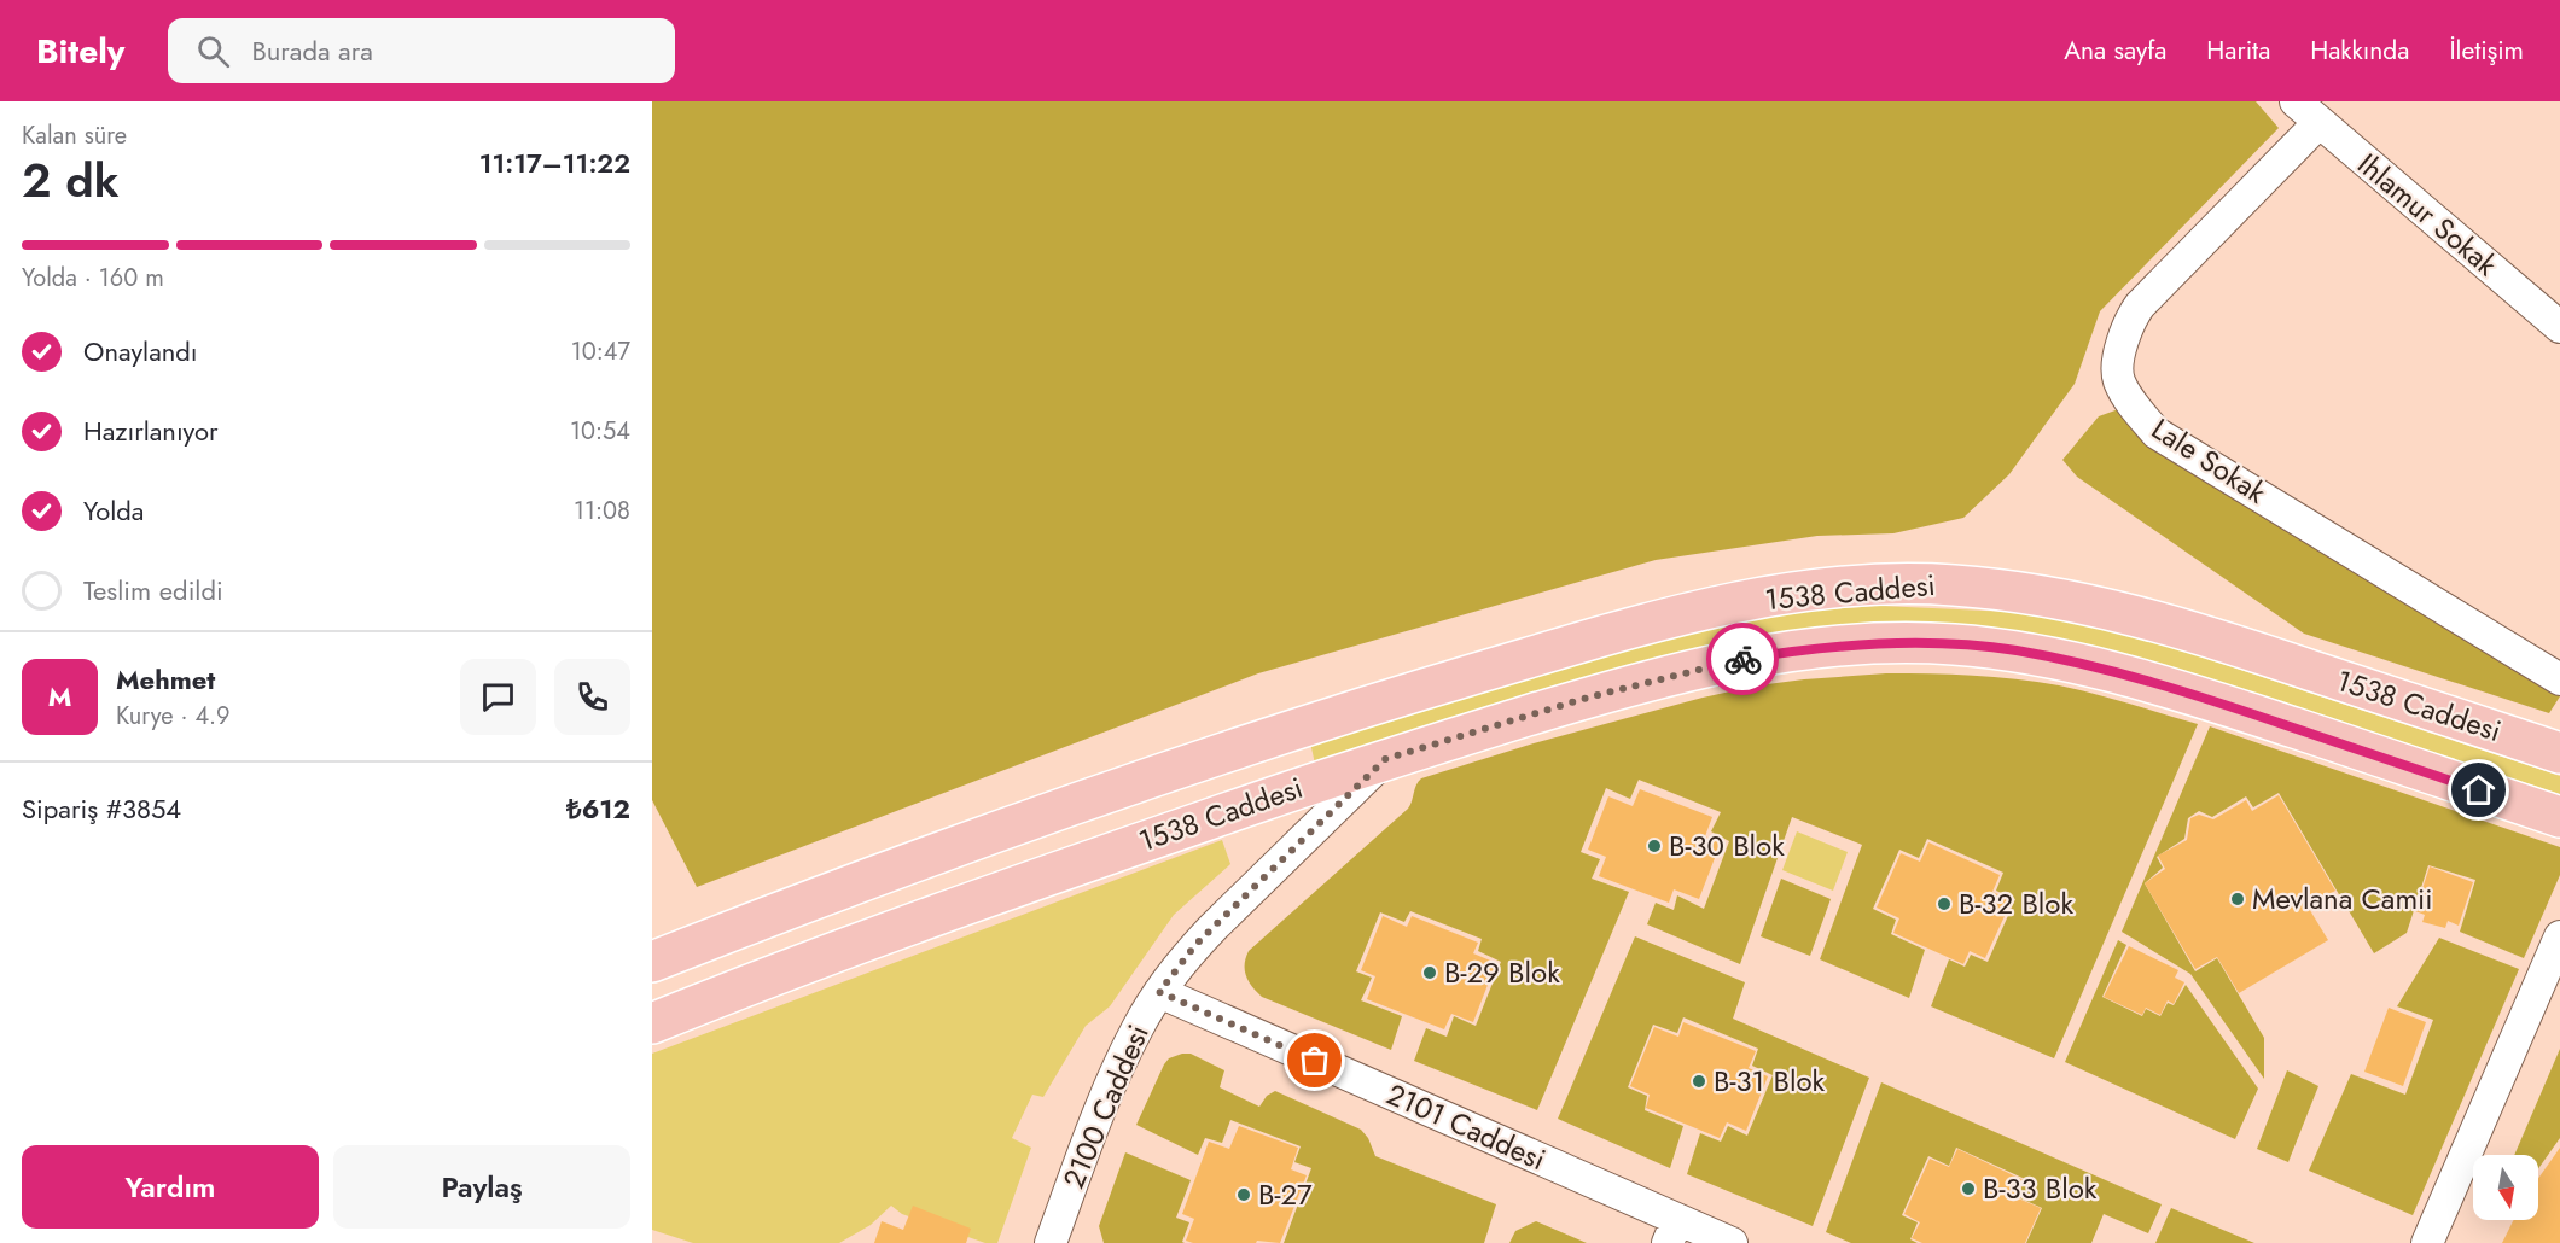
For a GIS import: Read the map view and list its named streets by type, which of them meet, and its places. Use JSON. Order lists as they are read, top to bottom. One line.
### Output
{"streets":{"main road":["1538 Caddesi"],"street":["Ihlamur Sokak","Lale Sokak","2100 Caddesi","2101 Caddesi"]},"crossings":[["Ihlamur Sokak","Lale Sokak"],["1538 Caddesi","2100 Caddesi"],["2100 Caddesi","2101 Caddesi"]],"places":["B-30 Blok","Mevlana Camii","B-32 Blok","B-29 Blok","B-31 Blok","B-33 Blok","B-27"],"north":"bottom","page":{"header":"Bitely","search":"Burada ara","nav":["Ana sayfa","Harita","Hakkında","İletişim"],"heading":["2 dk","Kalan süre","11:17–11:22"],"panel":["Mehmet","Kurye · 4.9","Sipariş #3854","₺612"],"bar":"Yolda · 160 m","list":[["Onaylandı","10:47"],["Hazırlanıyor","10:54"],["Yolda","11:08"],"Teslim edildi"],"round":"M","buttons":["Yardım","Paylaş"]}}
